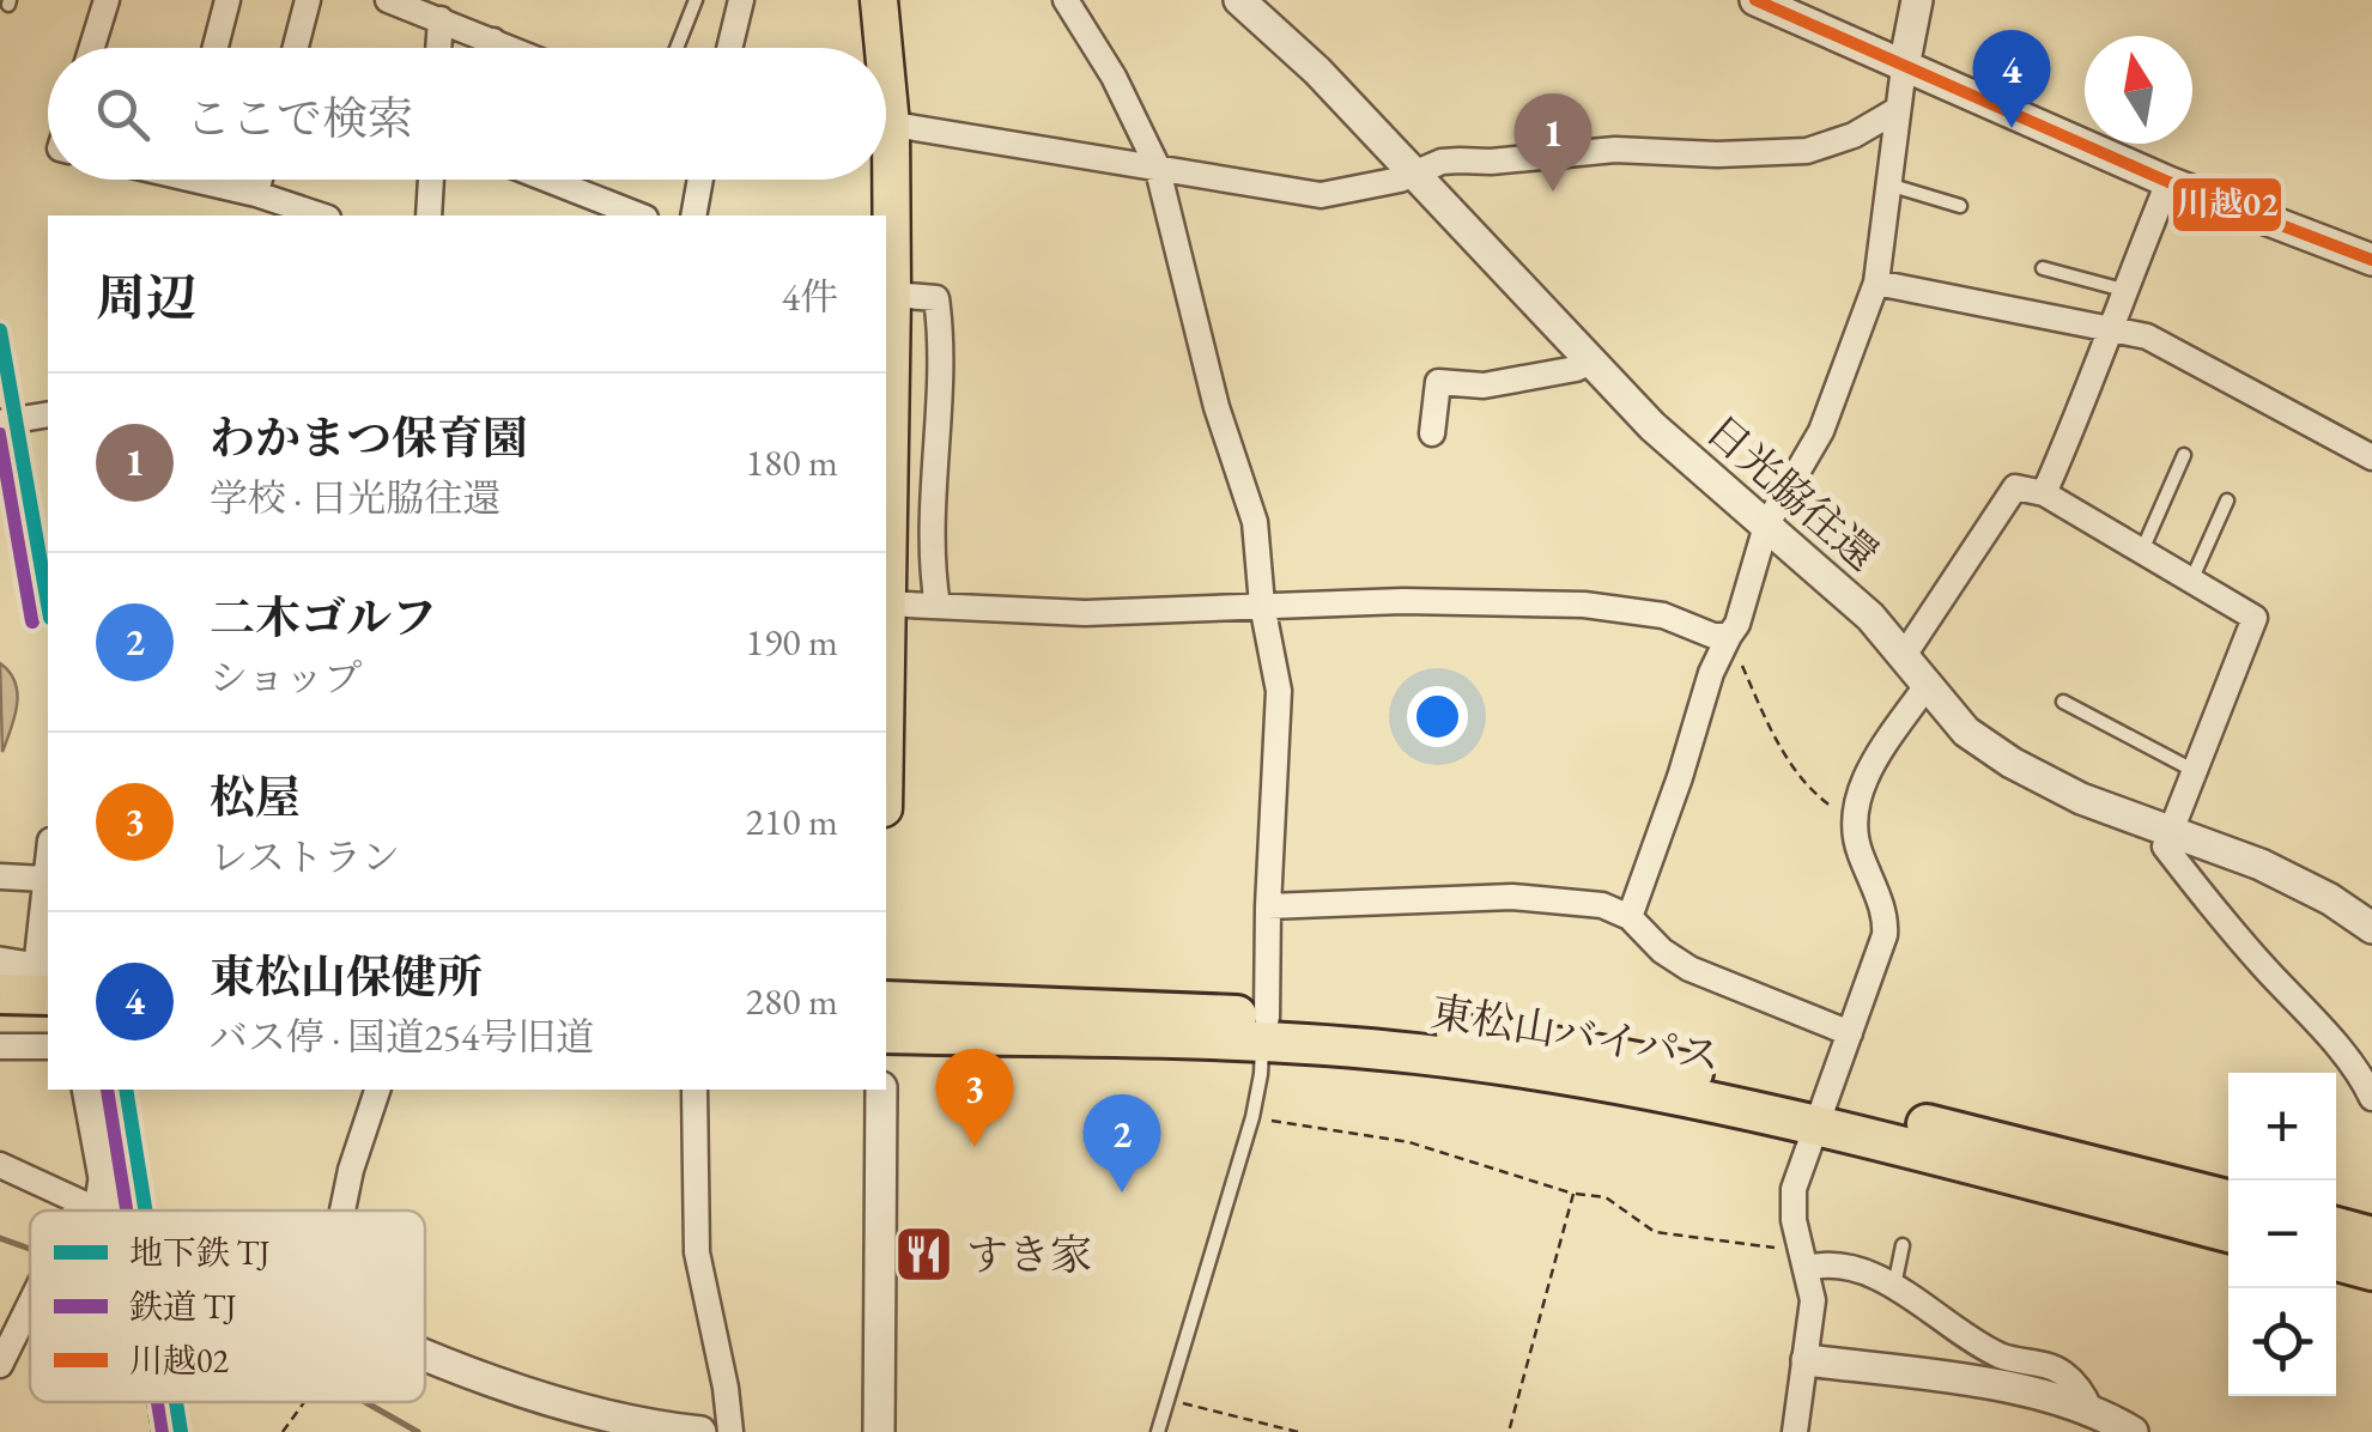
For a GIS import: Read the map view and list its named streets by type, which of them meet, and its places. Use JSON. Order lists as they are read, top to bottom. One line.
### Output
{"streets":{"highway":["東松山バイパス"],"street":["日光脇往還"]},"places":{"restaurant":["すき家"]},"lines":["transit line 川越02","metro line TJ","rail line TJ"],"legend":["地下鉄 TJ","鉄道 TJ","川越02"],"north":"top","page":{"pins":["4","1","3","2"],"search":"ここで検索","heading":["周辺","4件"],"list":[{"mark":"1","name":"わかまつ保育園","note":"学校 · 日光脇往還","value":"180 m"},{"mark":"2","name":"二木ゴルフ","note":"ショップ","value":"190 m"},{"mark":"3","name":"松屋","note":"レストラン","value":"210 m"},{"mark":"4","name":"東松山保健所","note":"バス停 · 国道254号旧道","value":"280 m"}],"map_buttons":["+","−"]}}
